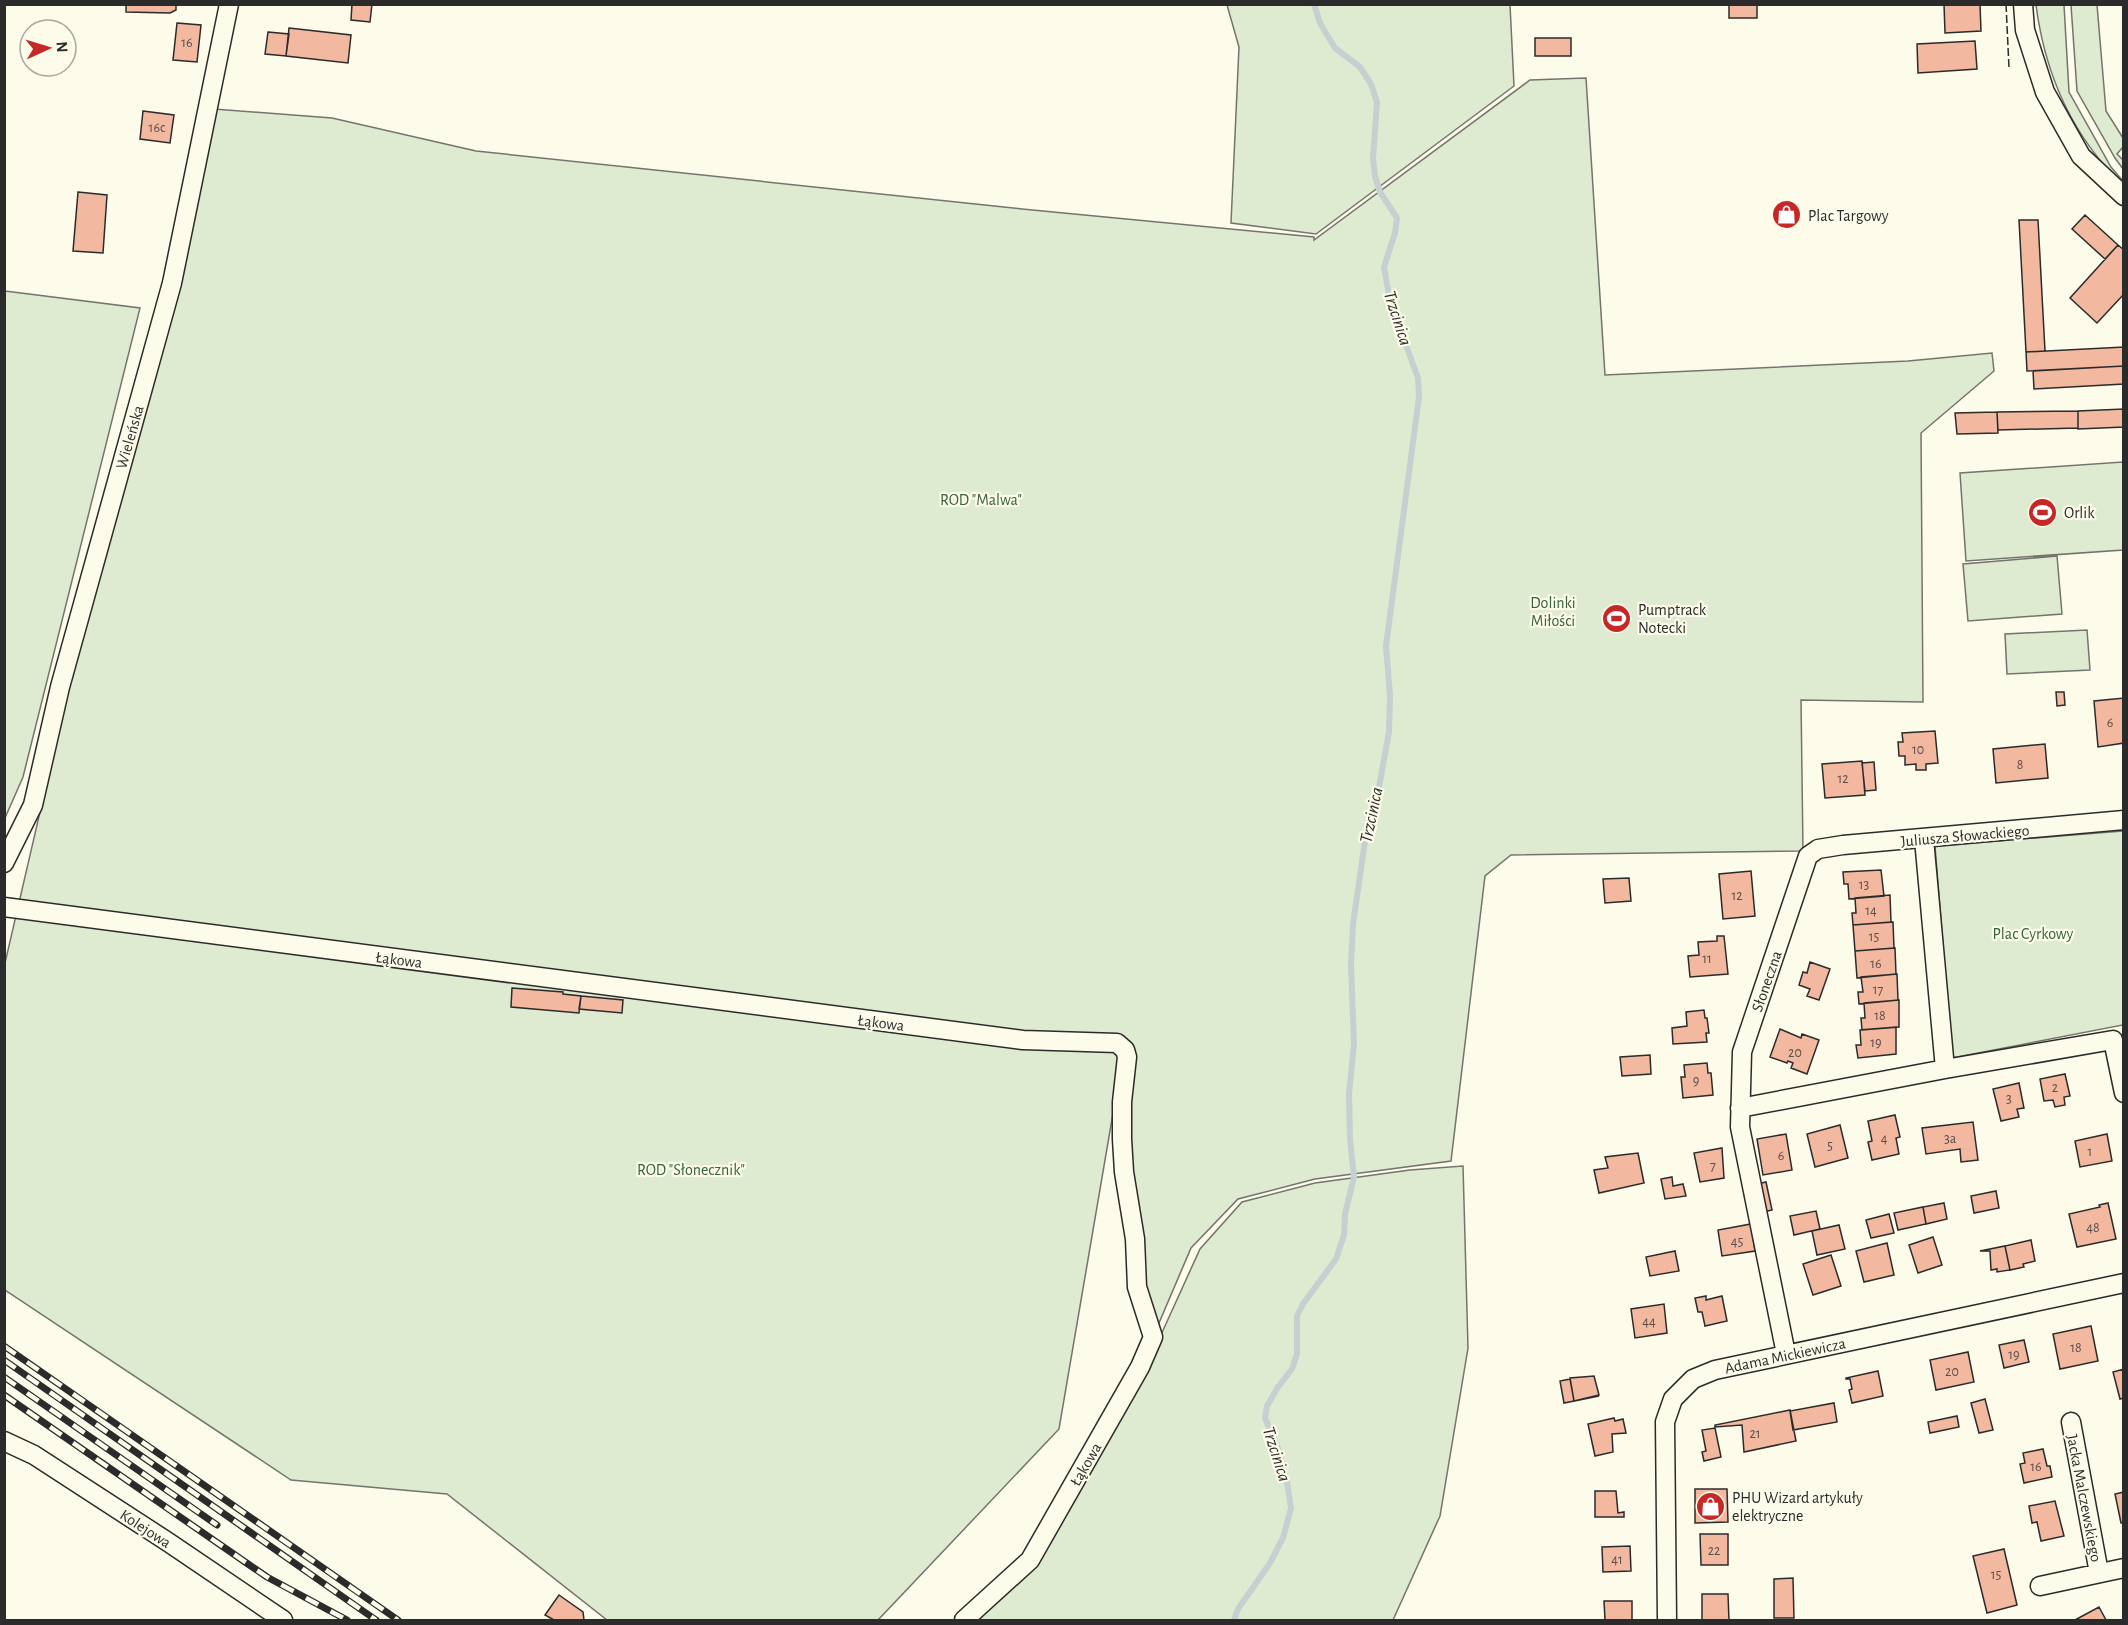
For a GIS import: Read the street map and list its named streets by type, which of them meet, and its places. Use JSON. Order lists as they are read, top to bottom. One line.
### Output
{"streets":{"street":["Wieleńska","Juliusza Słowackiego","Łąkowa","Słoneczna","Adama Mickiewicza","Jacka Malczewskiego","Kolejowa"]},"crossings":[["Juliusza Słowackiego","Słoneczna"],["Słoneczna","Adama Mickiewicza"]],"water":["Trzcinica"],"parks":["ROD \"Malwa\"","Dolinki Miłości","Plac Cyrkowy","ROD \"Słonecznik\""],"places":{"shop":["Plac Targowy","PHU Wizard artykuły elektryczne"],"sports":["Orlik","Pumptrack Notecki"]},"house_numbers":["16","16c","6","10","8","12","13","12","14","15","11","16","17","18","19","20","9","2","3","4","3a","5","1","6","7","48","45","44","18","19","20","21","16","22","41","15"],"north":"right"}
